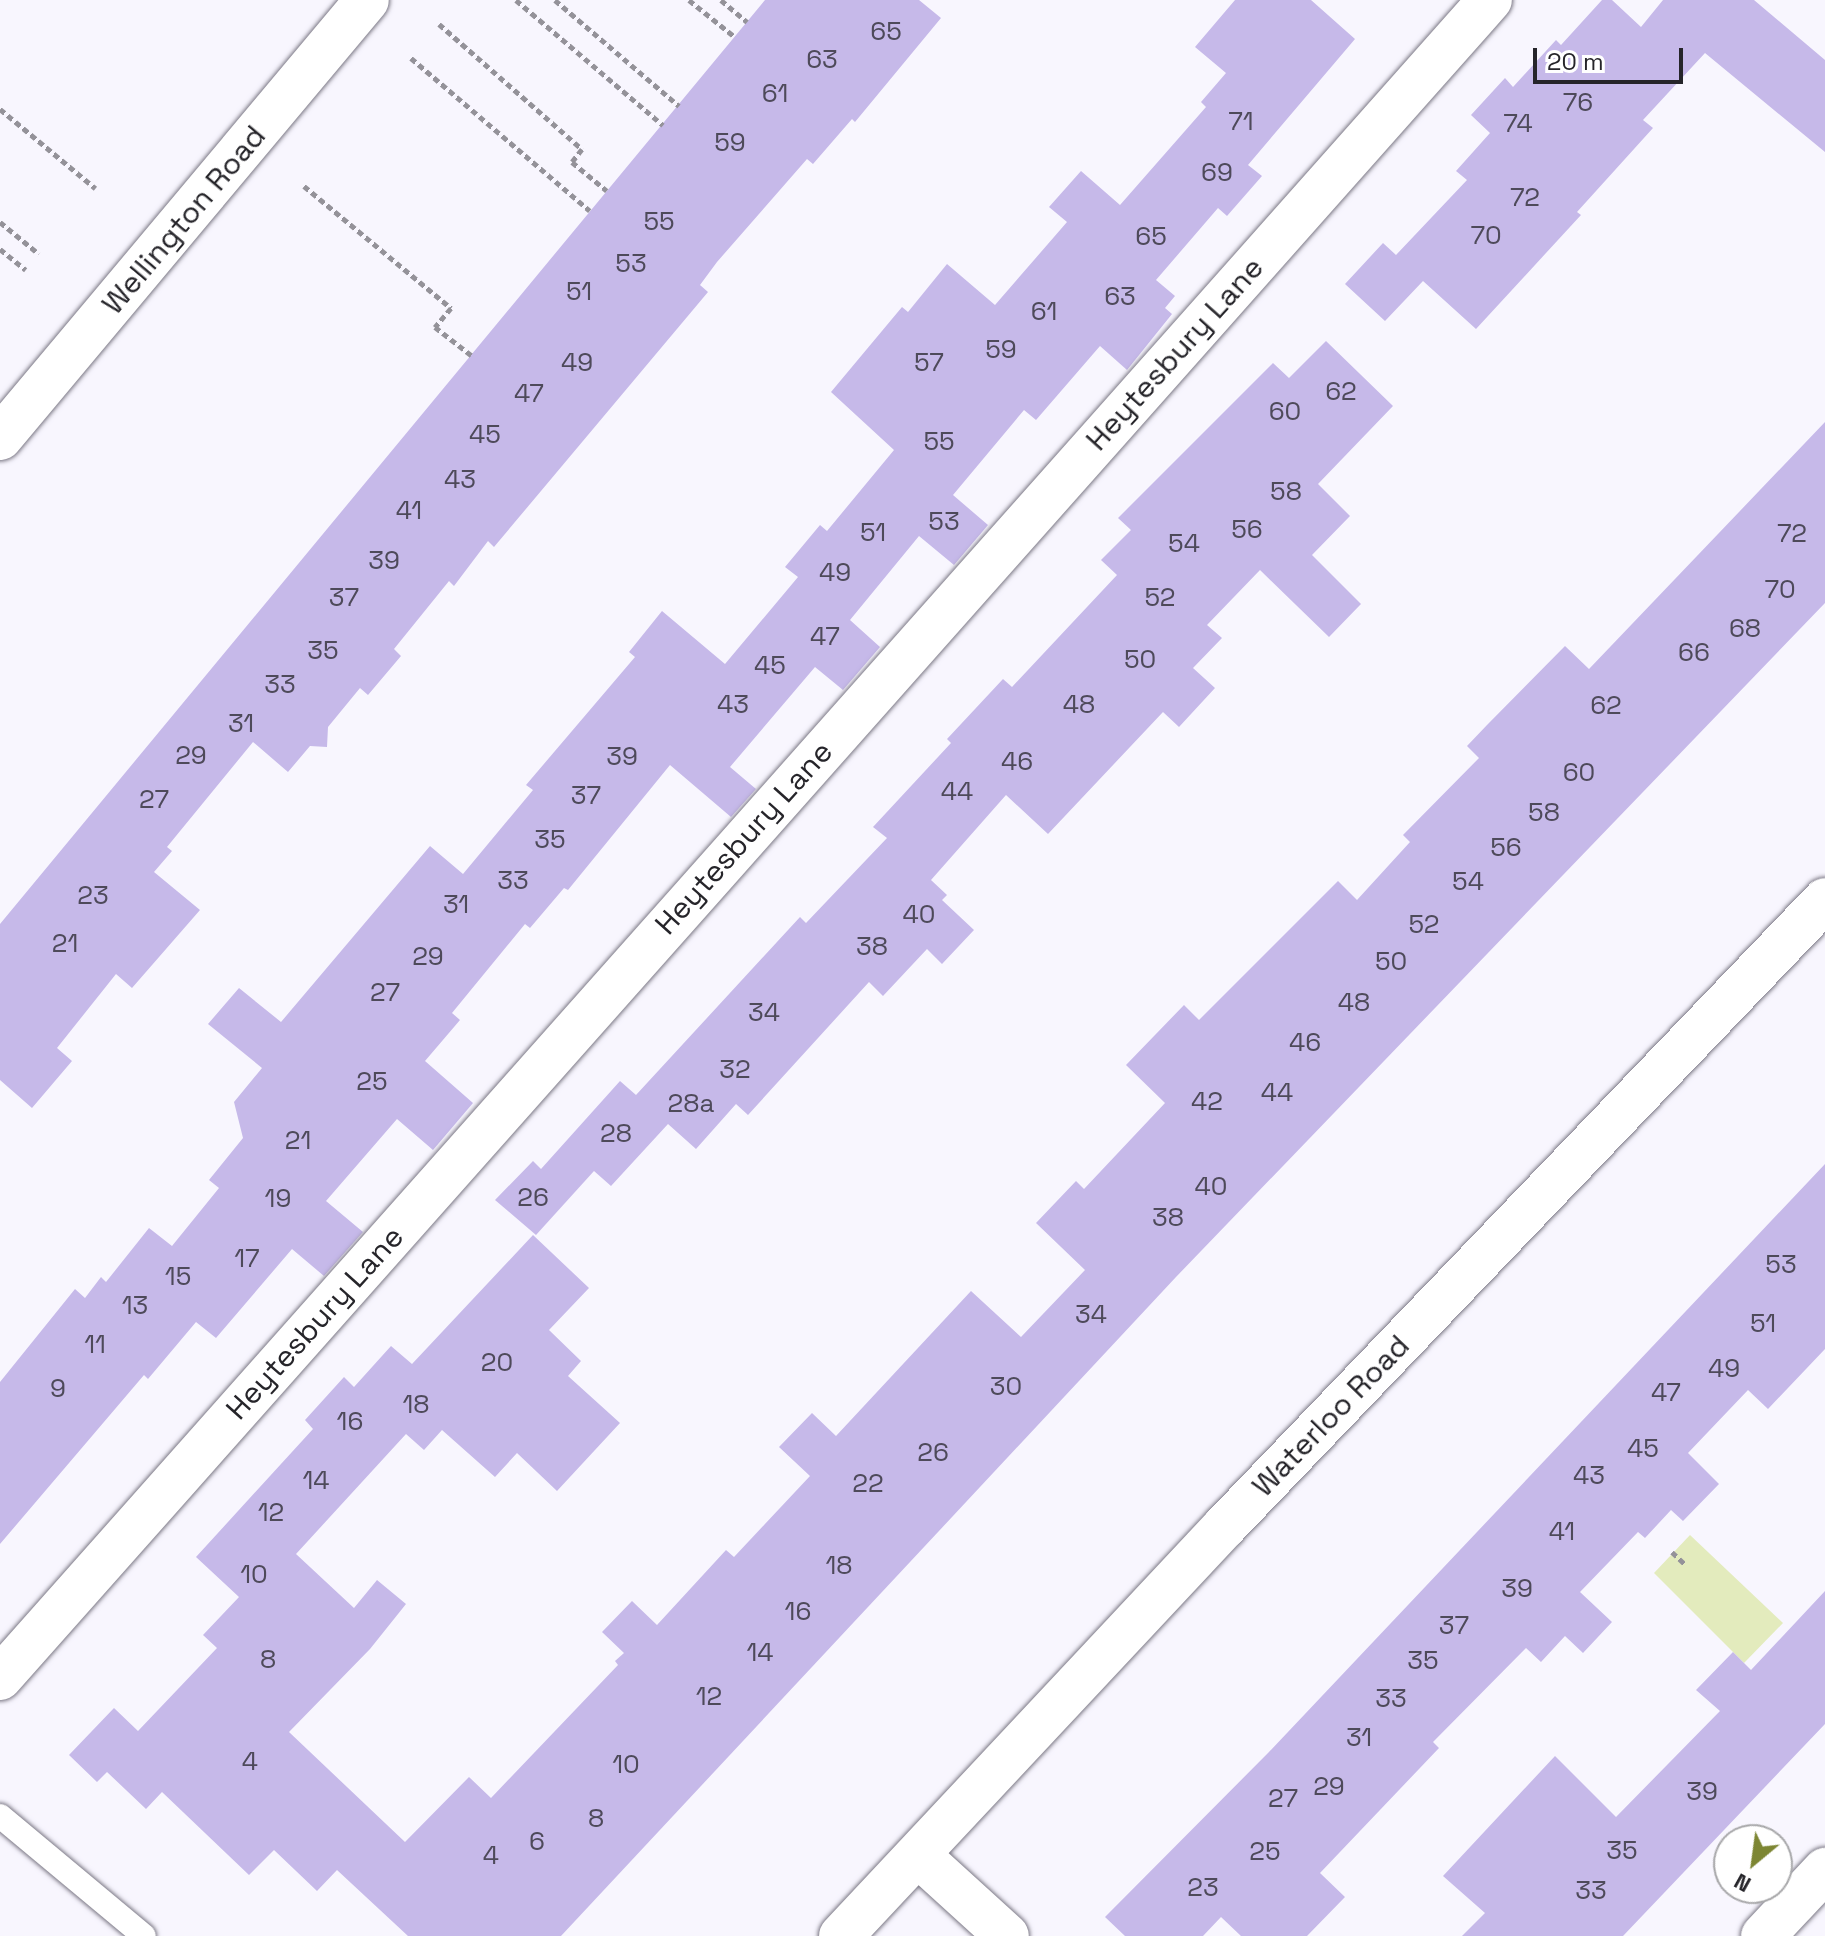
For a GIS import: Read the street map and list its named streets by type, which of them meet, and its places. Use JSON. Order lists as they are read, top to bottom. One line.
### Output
{"streets":{"street":["Wellington Road","Heytesbury Lane","Waterloo Road"]},"house_numbers":["65","63","61","76","71","74","59","69","72","55","70","65","53","51","63","61","59","49","57","62","47","60","45","55","43","58","41","53","56","51","72","54","39","49","70","37","52","68","47","35","66","50","45","33","43","48","62","31","29","39","46","60","44","37","27","58","35","56","33","54","23","31","40","52","21","38","29","50","27","48","34","46","32","25","44","42","28a","28","21","40","26","19","38","17","53","15","13","34","51","11","20","49","30","9","47","18","16","45","26","43","14","22","12","41","18","10","39","16","37","14","8","35","12","33","31","4","10","29","39","27","8","6","35","25","4","23","33"],"scale_bar":"20 m","north":"bottom left"}
